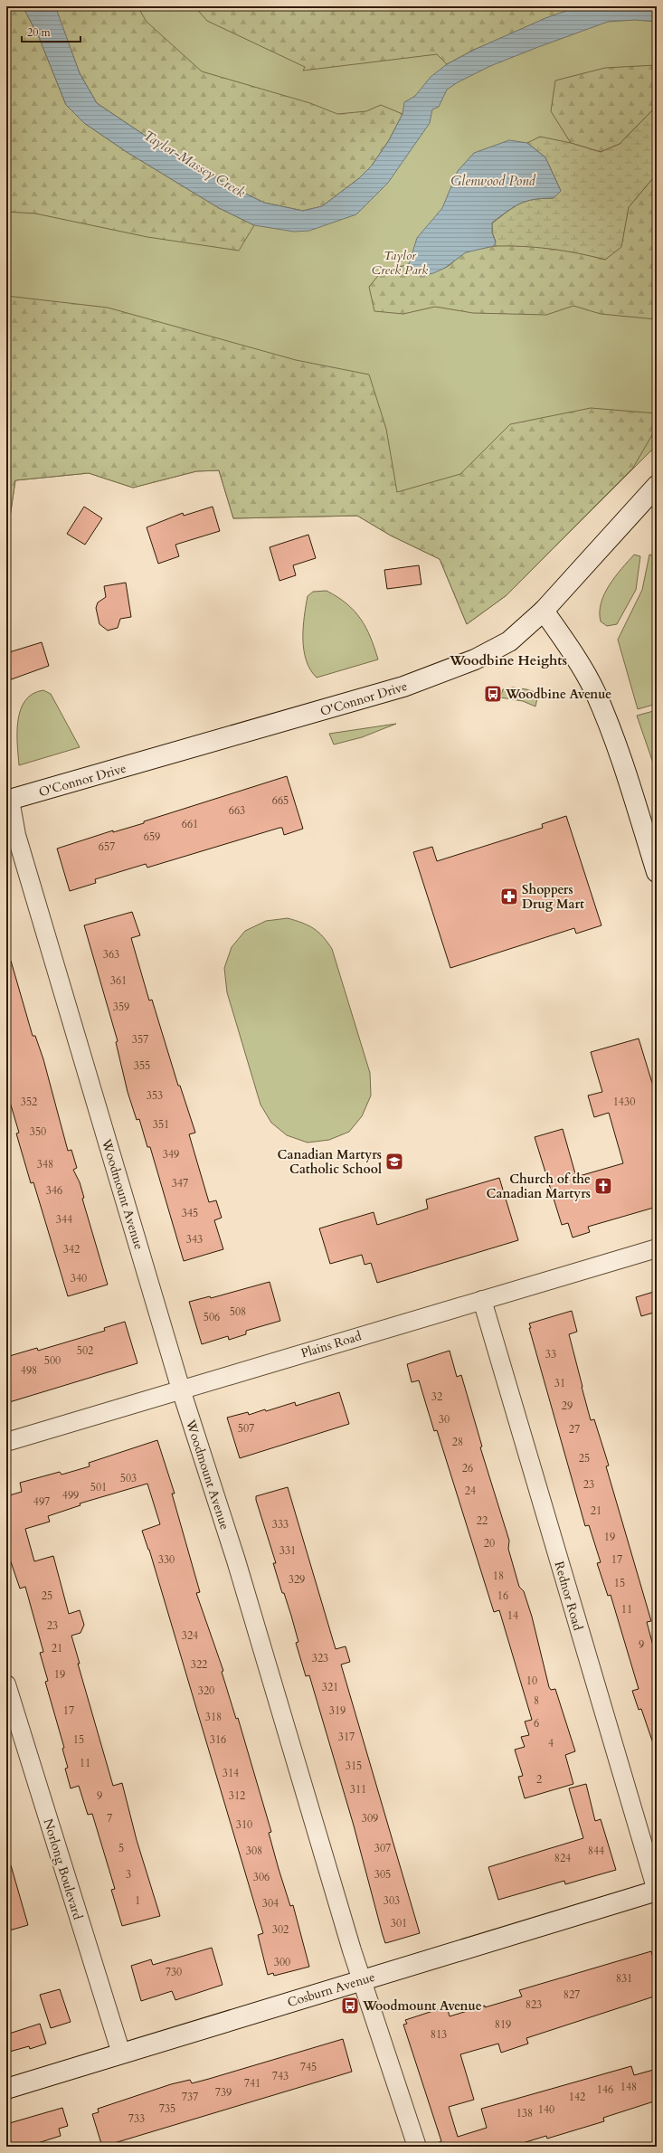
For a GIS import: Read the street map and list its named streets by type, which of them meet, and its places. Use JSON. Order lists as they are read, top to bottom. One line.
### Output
{"streets":{"main road":["O'Connor Drive","Cosburn Avenue"],"street":["Woodmount Avenue","Plains Road","Rednor Road","Norlong Boulevard"]},"crossings":[["O'Connor Drive","Woodmount Avenue"],["Woodmount Avenue","Plains Road"],["Woodmount Avenue","Cosburn Avenue"],["Plains Road","Rednor Road"],["Rednor Road","Cosburn Avenue"],["Norlong Boulevard","Cosburn Avenue"]],"districts":["Woodbine Heights"],"water":["Taylor-Massey Creek","Glenwood Pond"],"parks":["Taylor Creek Park"],"places":{"bus stop":["Woodbine Avenue","Woodmount Avenue"],"pharmacy":["Shoppers Drug Mart"],"school or university":["Canadian Martyrs Catholic School"],"church":["Church of the Canadian Martyrs"]},"house_numbers":["665","663","661","659","657","363","361","359","357","355","353","352","1430","351","350","349","348","347","346","345","344","343","342","340","508","506","502","33","500","498","31","32","29","30","507","27","28","25","26","503","23","501","24","499","497","21","22","333","19","20","331","330","17","18","329","15","25","16","11","14","23","324","9","21","323","322","19","10","321","320","8","17","319","318","6","317","15","316","4","11","315","314","2","311","9","312","7","309","310","5","307","308","844","824","3","305","306","1","303","304","301","302","300","730","831","827","823","819","813","745","743","741","148","146","739","737","142","735","140","138","733"],"scale_bar":"20 m"}
